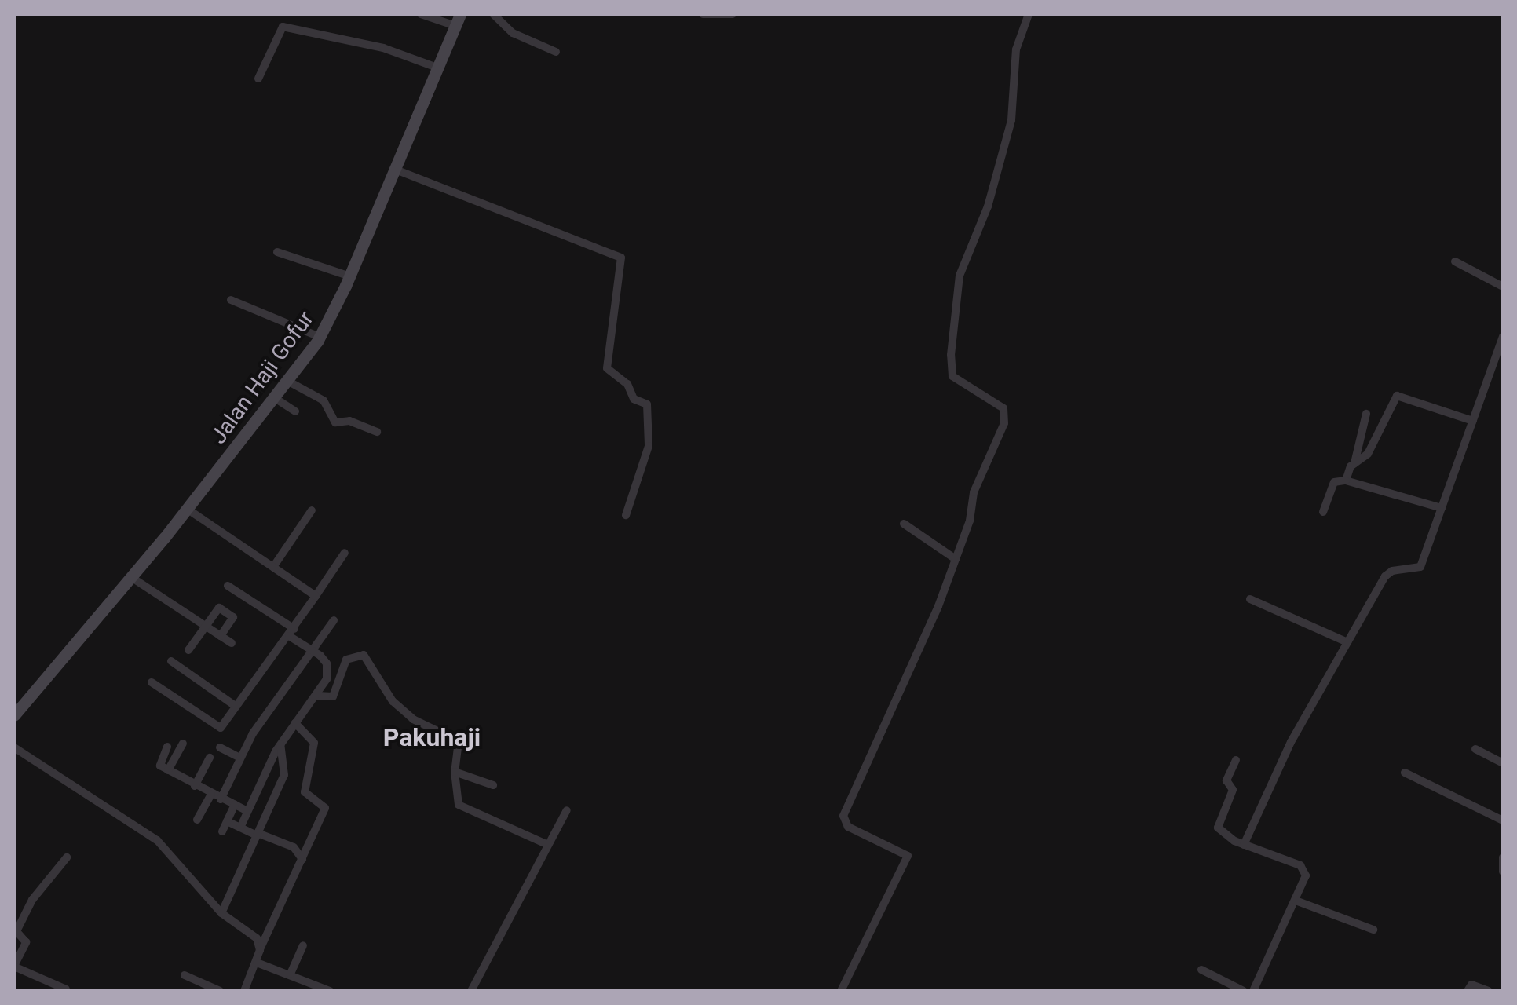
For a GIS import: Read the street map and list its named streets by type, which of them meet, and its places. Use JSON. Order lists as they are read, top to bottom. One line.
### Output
{"streets":{"street":["Jalan Haji Gofur"]},"districts":["Pakuhaji"]}
